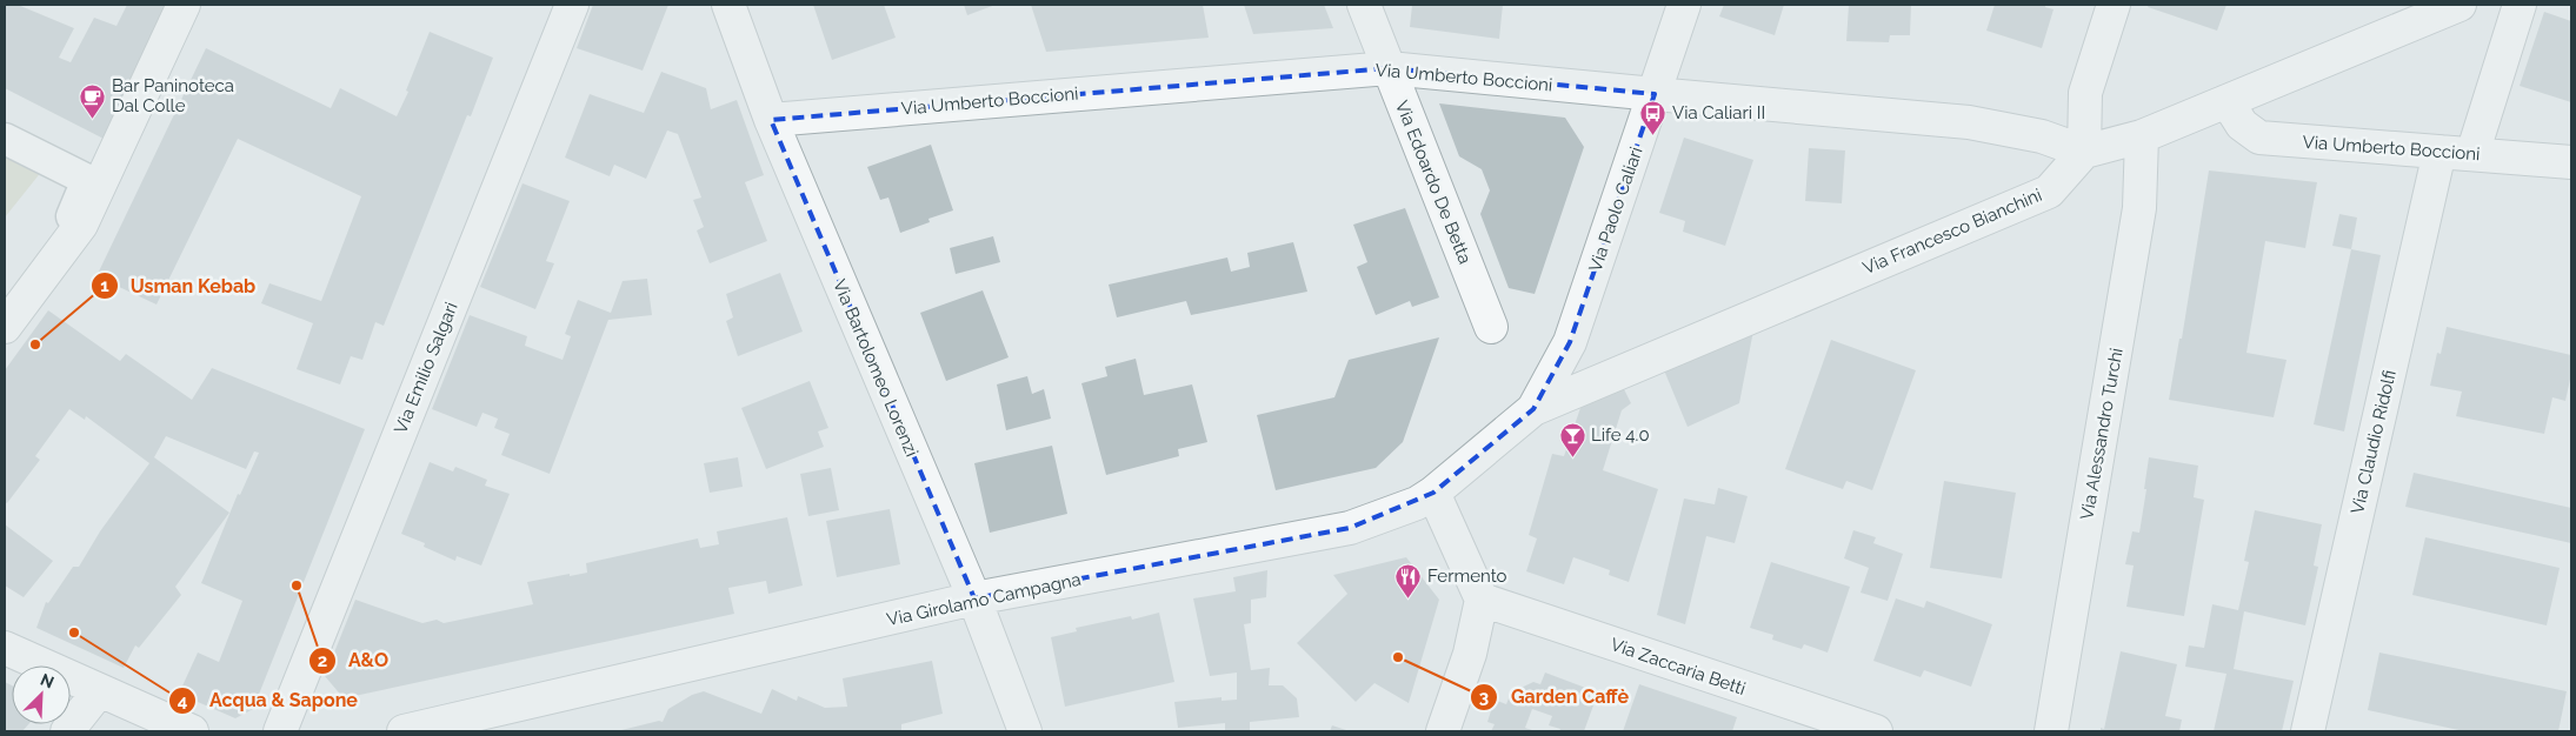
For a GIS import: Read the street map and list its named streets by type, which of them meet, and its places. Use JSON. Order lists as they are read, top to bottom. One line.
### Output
{"streets":{"street":["Via Umberto Boccioni","Via Edoardo De Betta","Via Paolo Caliari","Via Francesco Bianchini","Via Emilio Salgari","Via Bartolomeo Lorenzi","Via Alessandro Turchi","Via Claudio Ridolfi","Via Girolamo Campagna","Via Zaccaria Betti"]},"crossings":[["Via Umberto Boccioni","Via Edoardo De Betta"],["Via Umberto Boccioni","Via Paolo Caliari"],["Via Umberto Boccioni","Via Francesco Bianchini"],["Via Umberto Boccioni","Via Bartolomeo Lorenzi"],["Via Umberto Boccioni","Via Claudio Ridolfi"],["Via Paolo Caliari","Via Francesco Bianchini"],["Via Paolo Caliari","Via Girolamo Campagna"],["Via Francesco Bianchini","Via Girolamo Campagna"],["Via Bartolomeo Lorenzi","Via Girolamo Campagna"]],"places":{"cafe":["Bar Paninoteca Dal Colle"],"bus stop":["Via Caliari II"],"other":["Usman Kebab","A&O","Acqua & Sapone","Garden Caffè"],"bar":["Life 4.0"],"restaurant":["Fermento"]},"north":"top right"}
